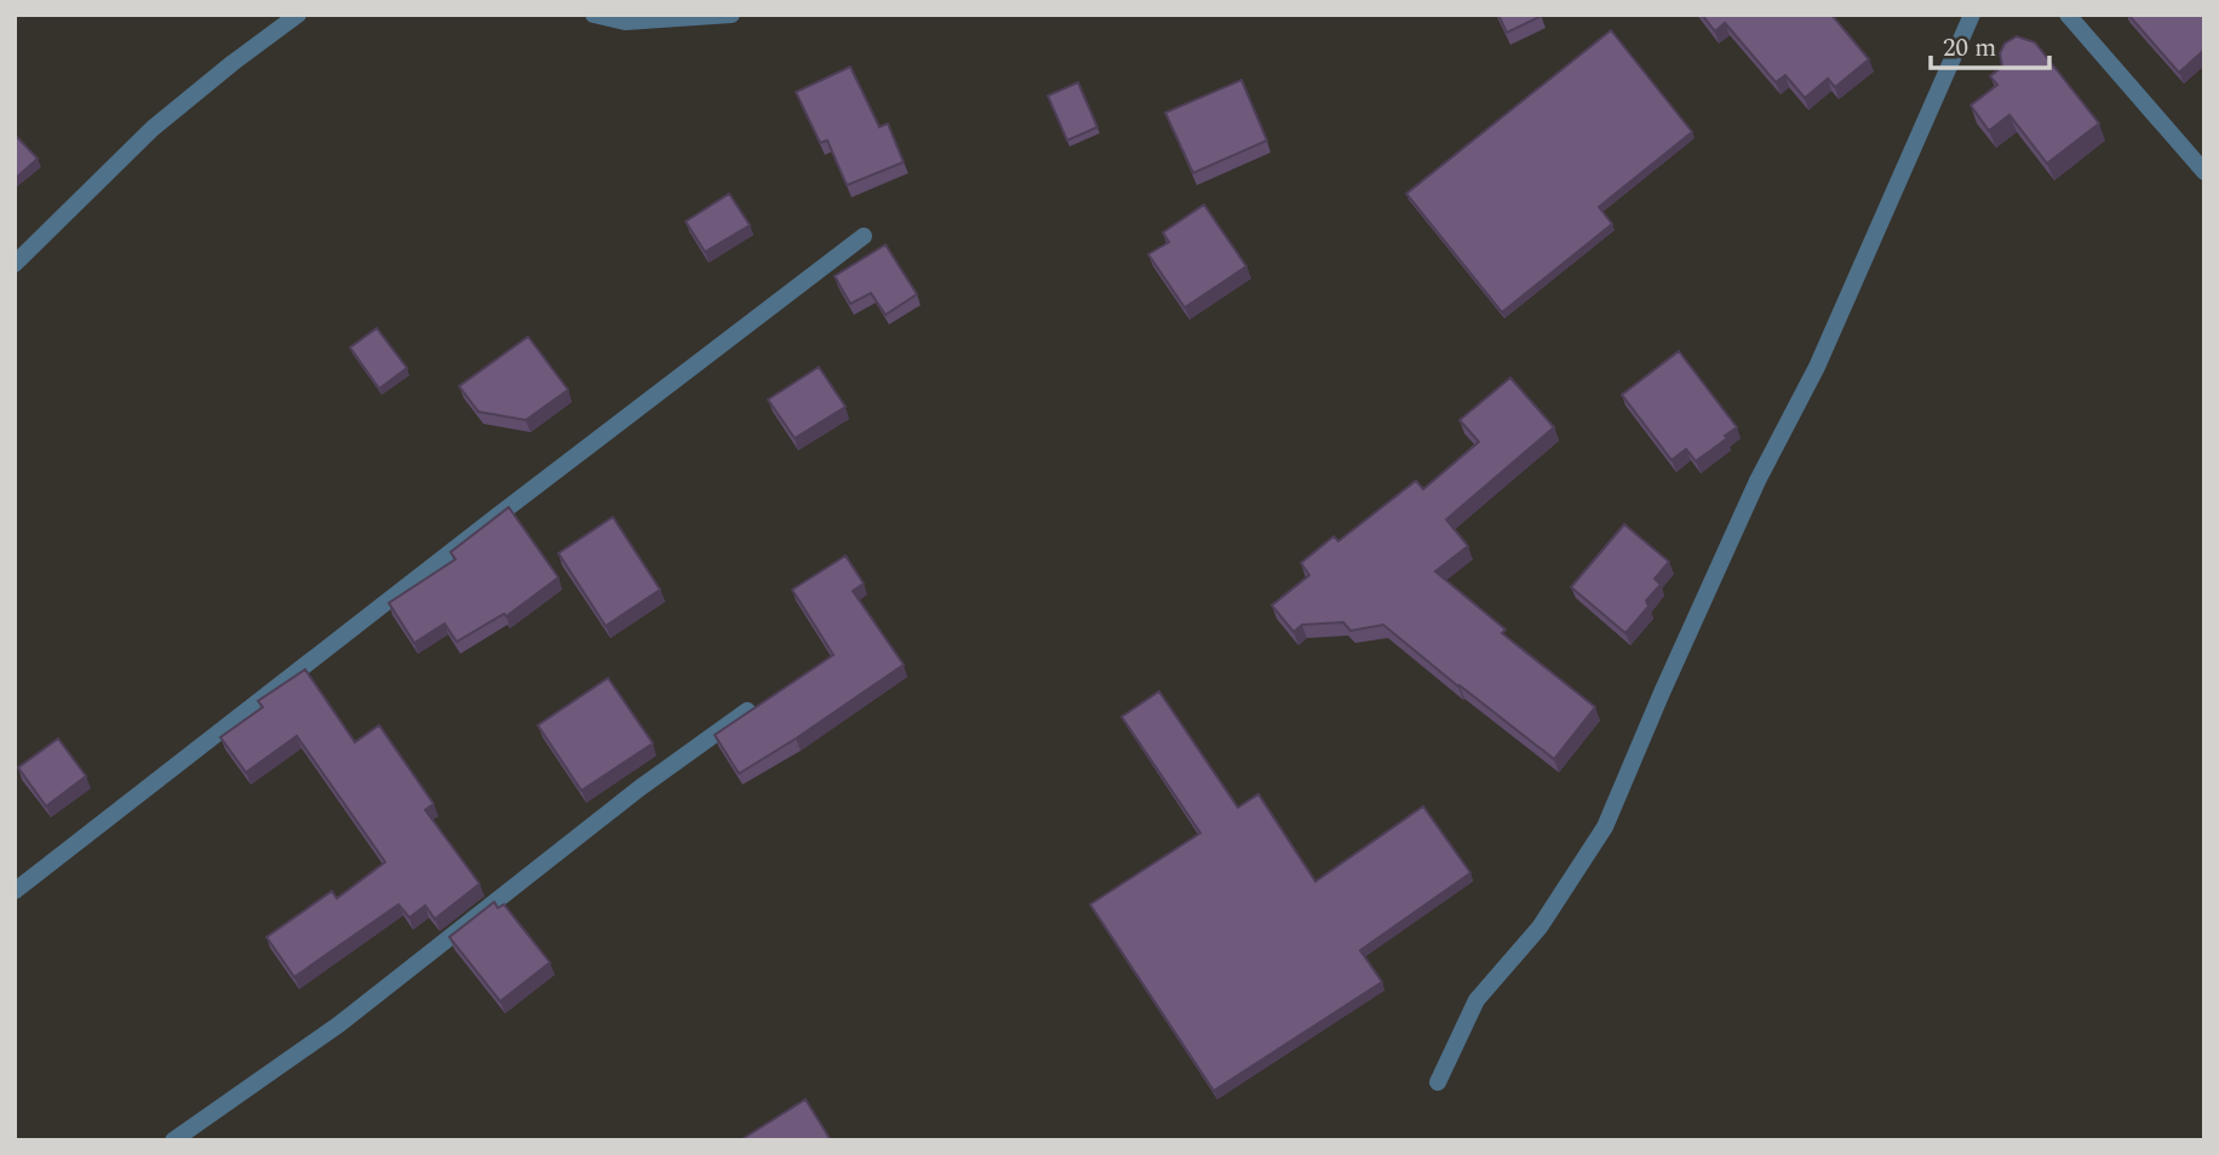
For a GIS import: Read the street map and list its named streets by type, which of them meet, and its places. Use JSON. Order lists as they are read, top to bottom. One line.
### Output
{"scale_bar":"20 m"}
